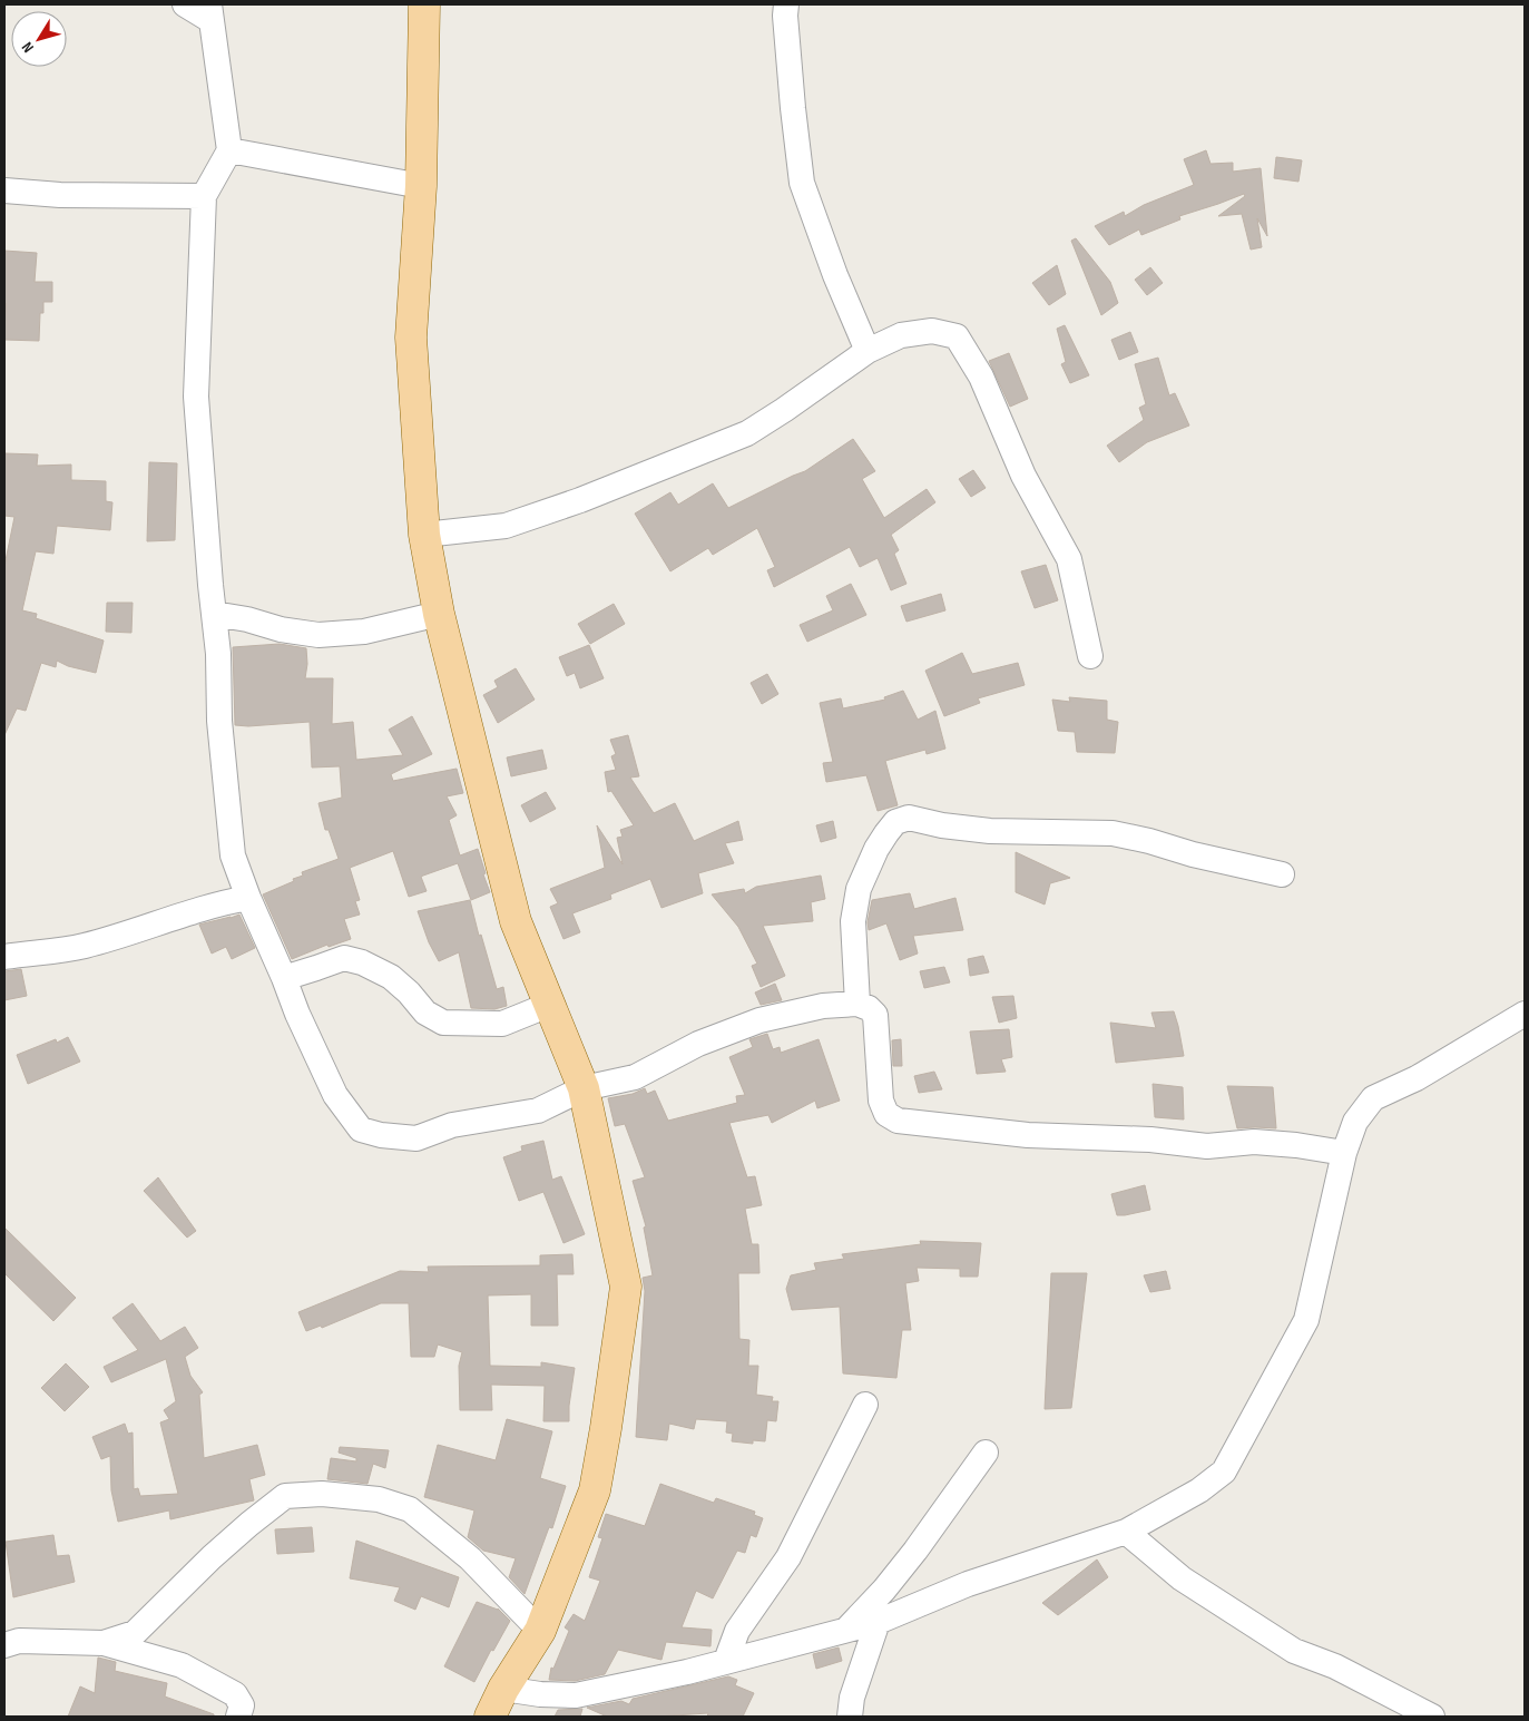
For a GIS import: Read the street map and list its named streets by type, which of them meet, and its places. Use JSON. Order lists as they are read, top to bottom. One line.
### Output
{"north":"bottom left"}
